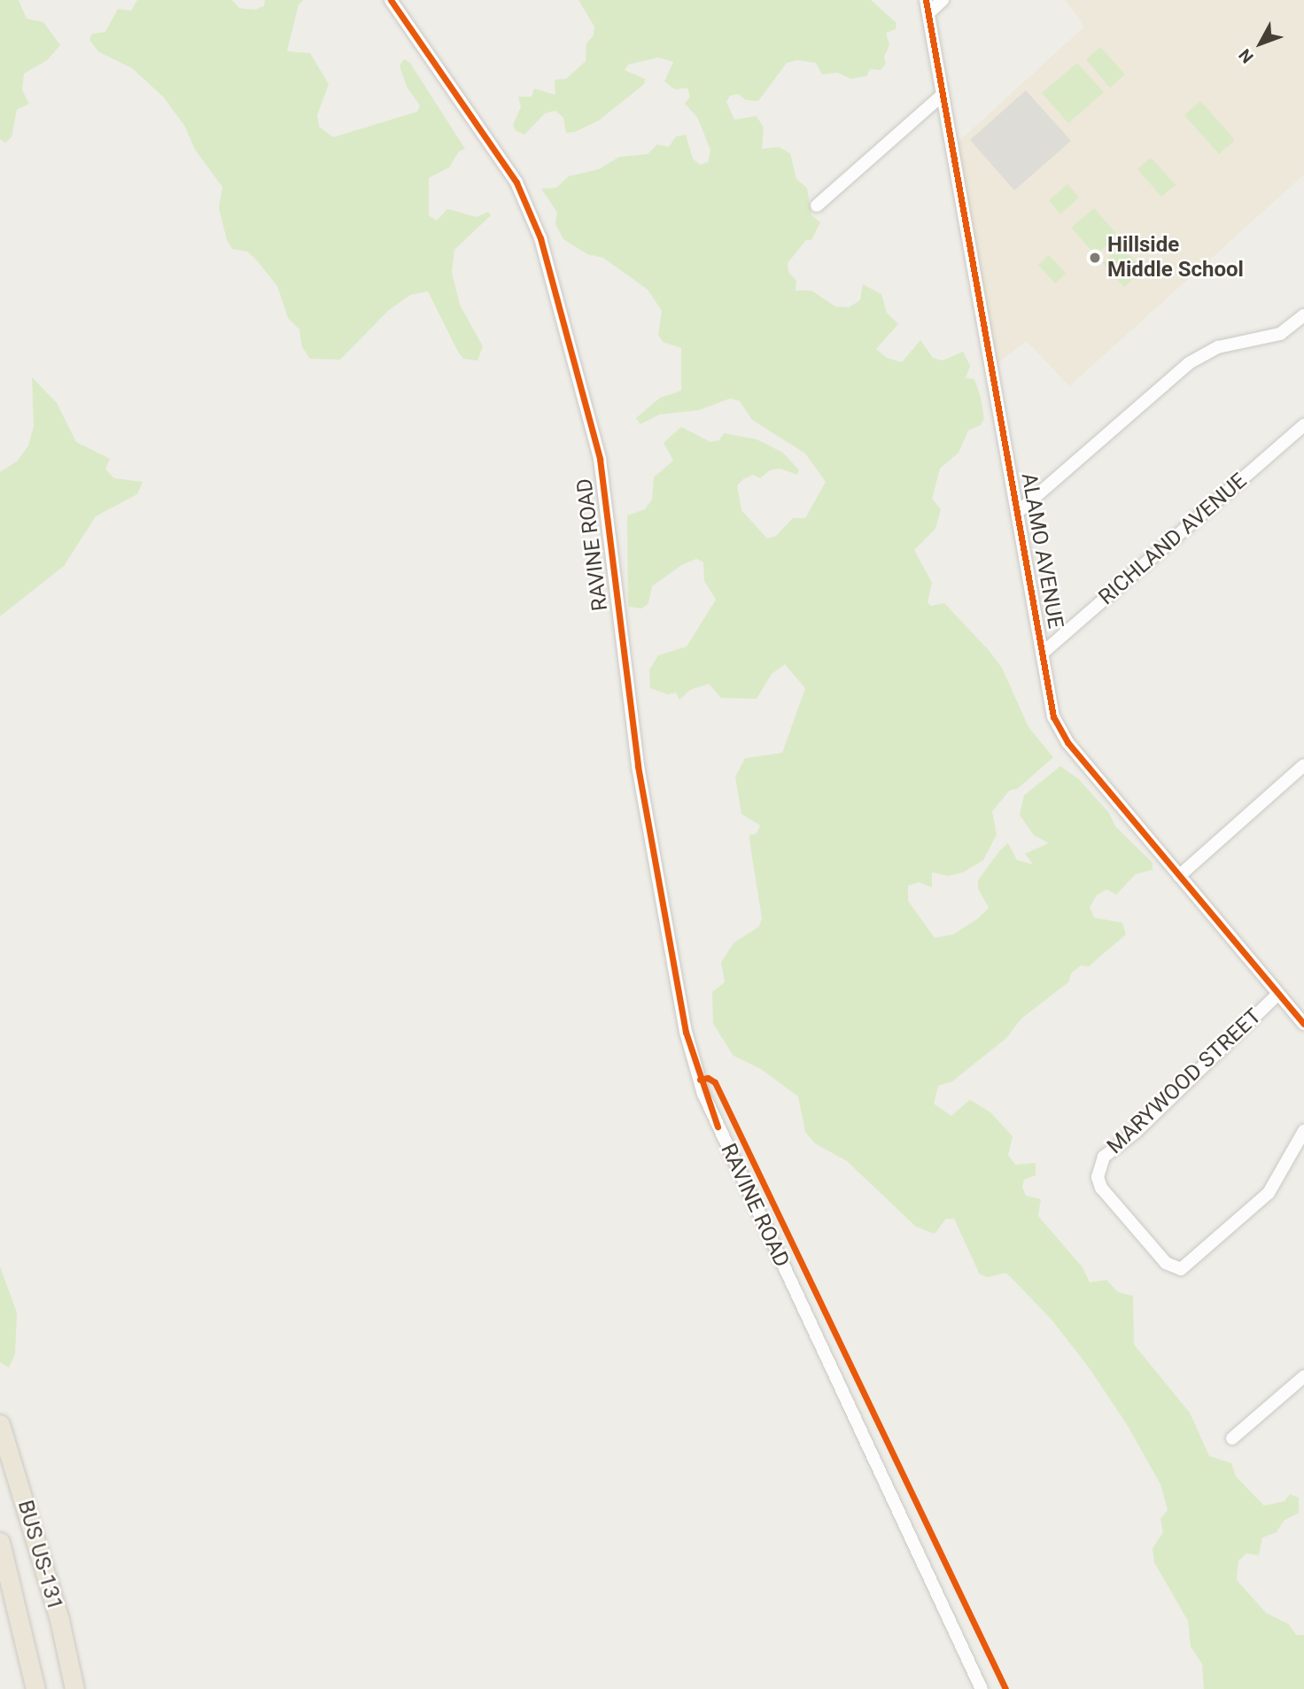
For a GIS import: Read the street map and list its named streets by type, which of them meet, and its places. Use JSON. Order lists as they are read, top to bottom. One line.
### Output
{"streets":{"highway":["BUS US-131"],"street":["RICHLAND AVENUE","RAVINE ROAD","ALAMO AVENUE","MARYWOOD STREET"]},"crossings":[["RICHLAND AVENUE","ALAMO AVENUE"],["ALAMO AVENUE","MARYWOOD STREET"]],"places":["Hillside Middle School"],"north":"bottom left"}
